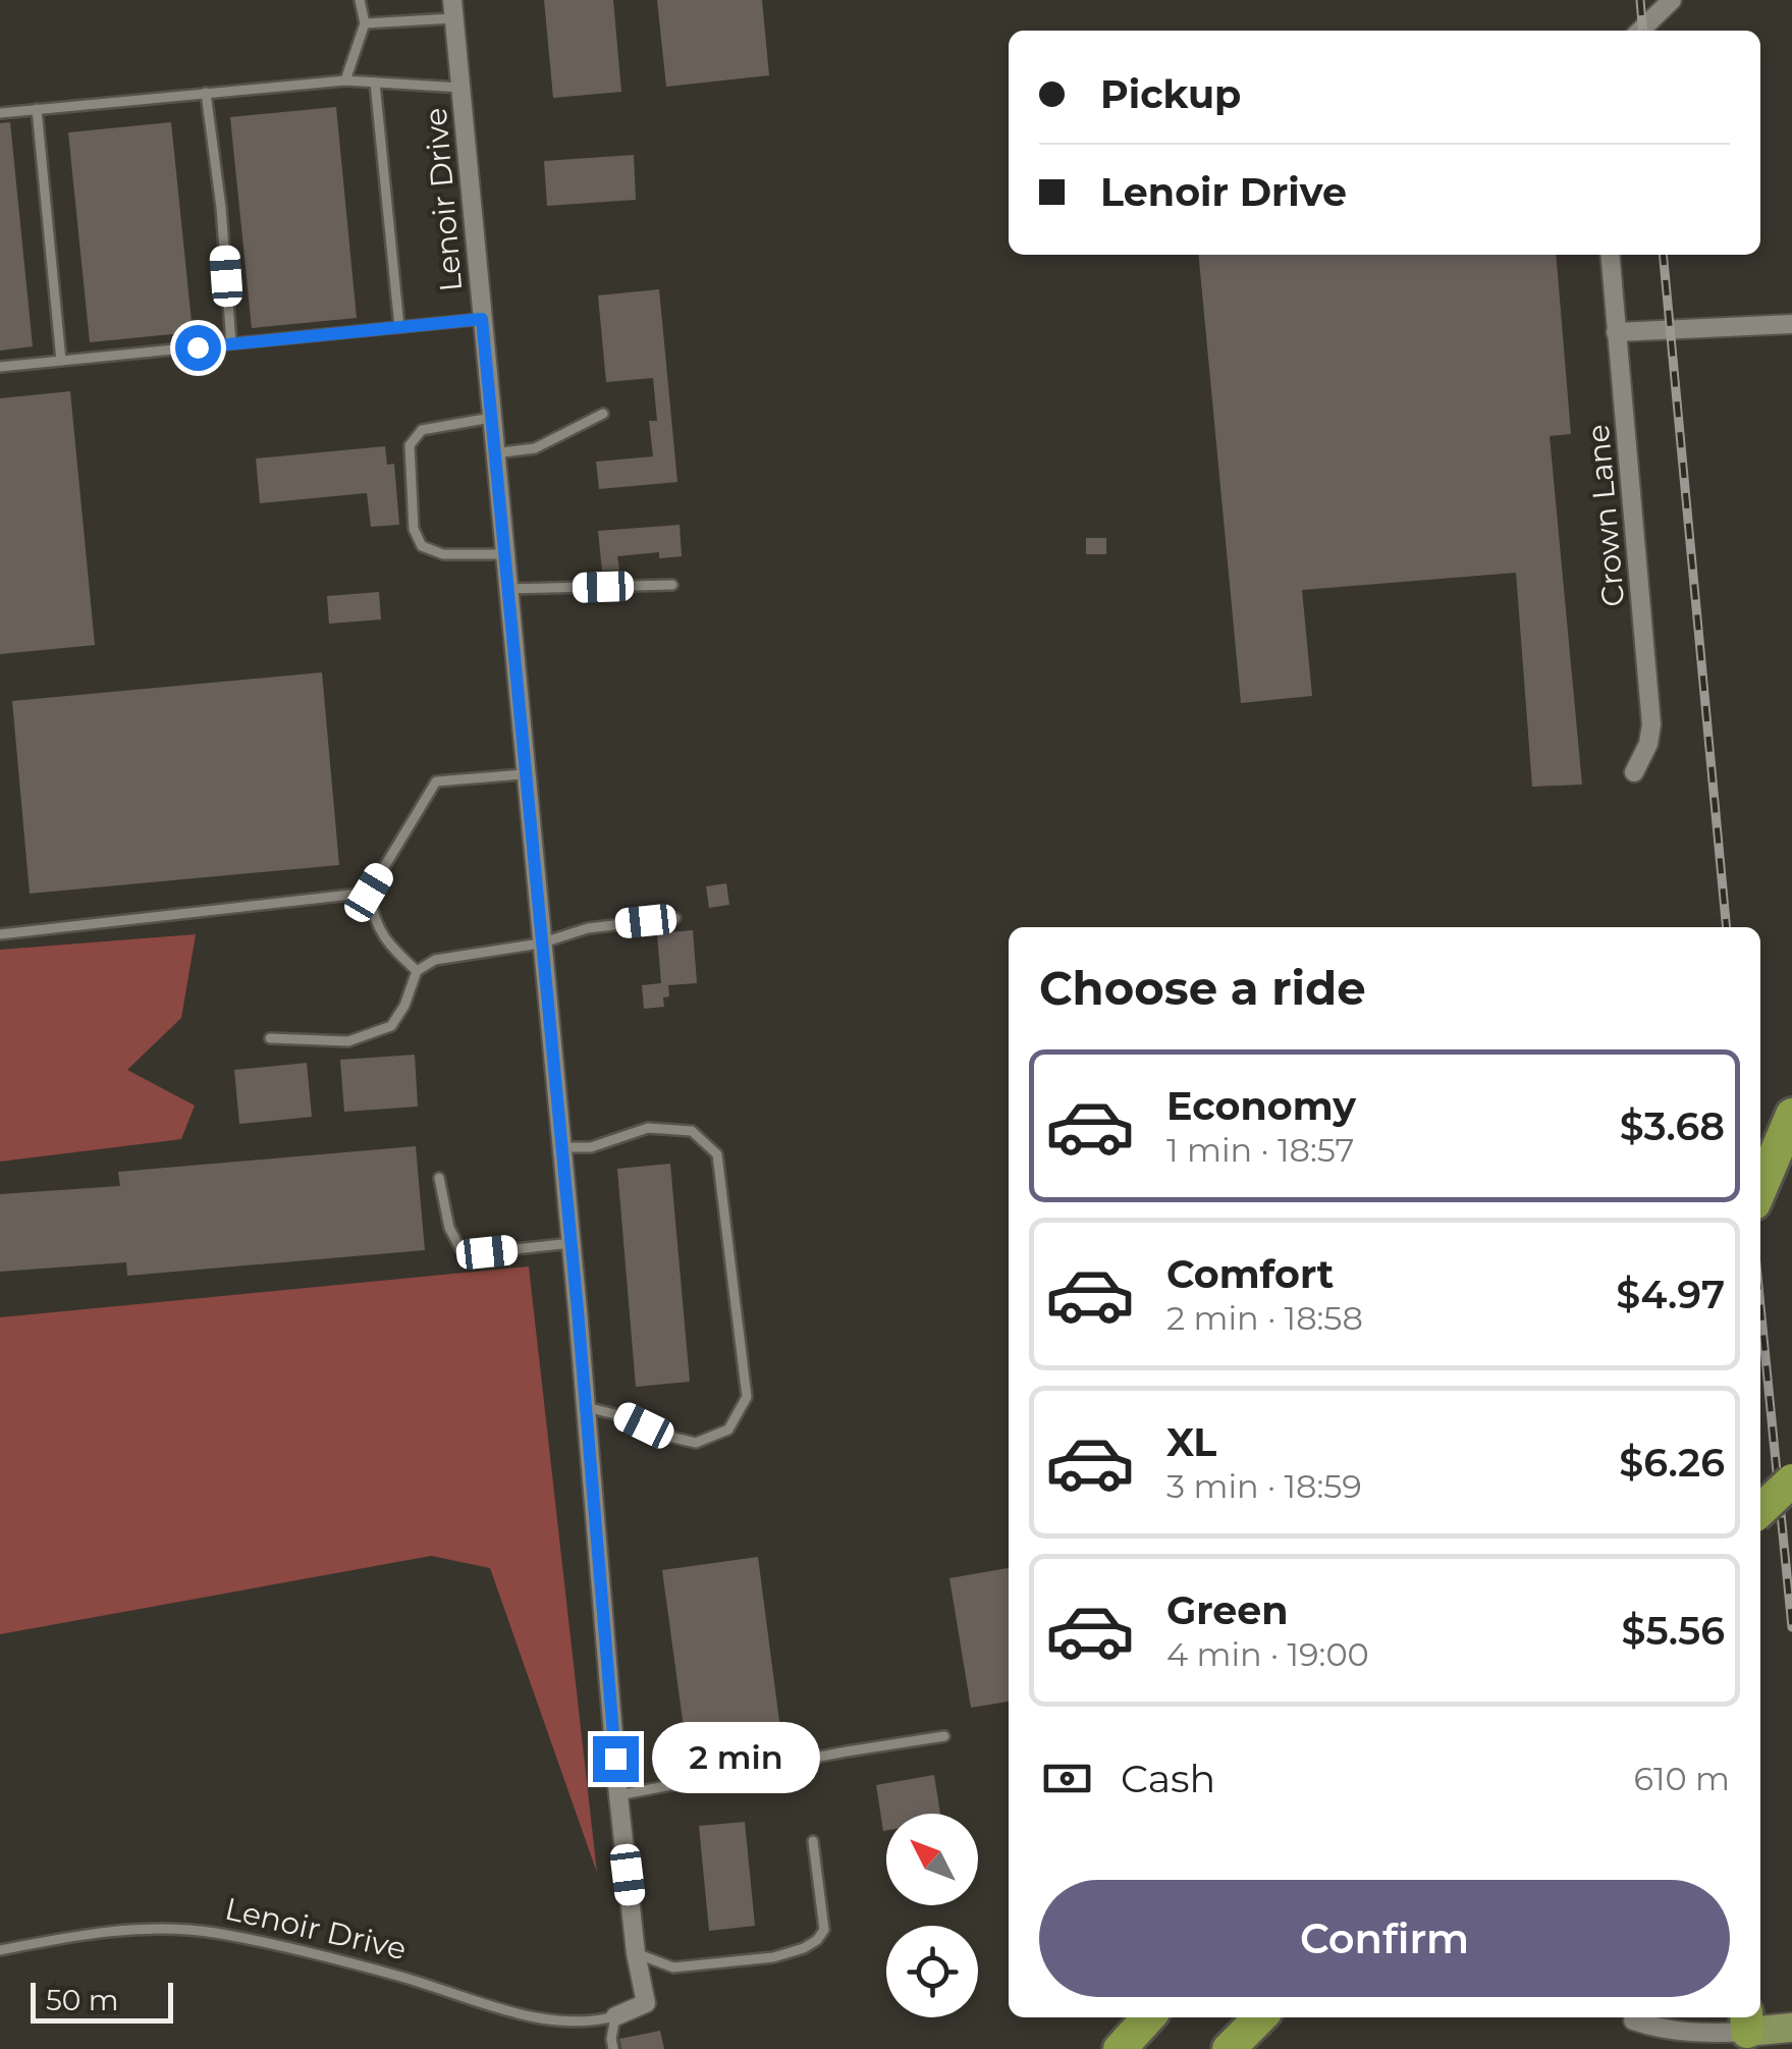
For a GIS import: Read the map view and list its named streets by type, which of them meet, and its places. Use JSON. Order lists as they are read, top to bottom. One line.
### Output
{"streets":{"street":["Lenoir Drive","Crown Lane"]},"scale_bar":"50 m","north":"top left","page":{"banner":["Pickup","Lenoir Drive"],"heading":"Choose a ride","list":[{"name":"Economy","note":"1 min · 18:57","value":"$3.68"},{"name":"Comfort","note":"2 min · 18:58","value":"$4.97"},{"name":"XL","note":"3 min · 18:59","value":"$6.26"},{"name":"Green","note":"4 min · 19:00","value":"$5.56"}],"bubble":"2 min","pay":["Cash","610 m"],"buttons":"Confirm","scale":"50 m"}}
